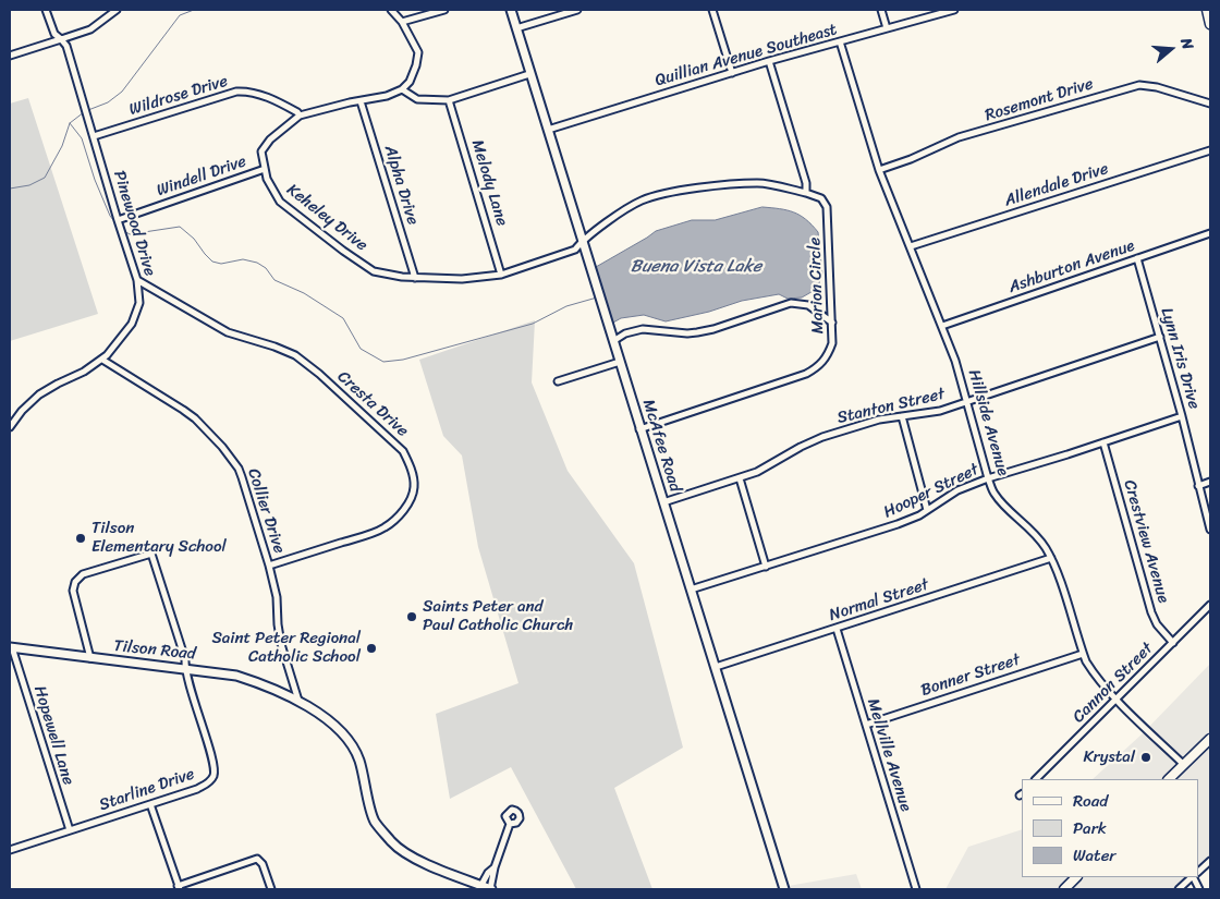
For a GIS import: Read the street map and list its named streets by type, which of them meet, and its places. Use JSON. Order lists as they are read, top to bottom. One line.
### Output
{"streets":{"street":["Quillian Avenue Southeast","Wildrose Drive","Rosemont Drive","Windell Drive","Melody Lane","Alpha Drive","Allendale Drive","Keheley Drive","Pinewood Drive","Ashburton Avenue","Marion Circle","Lynn Iris Drive","Cresta Drive","Stanton Street","Hillside Avenue","McAfee Road","Hooper Street","Collier Drive","Crestview Avenue","Normal Street","Tilson Road","Bonner Street","Cannon Street","Hopewell Lane","Mellville Avenue","Starline Drive"]},"crossings":[["Quillian Avenue Southeast","Hillside Avenue"],["Quillian Avenue Southeast","McAfee Road"],["Wildrose Drive","Keheley Drive"],["Wildrose Drive","Pinewood Drive"],["Rosemont Drive","Hillside Avenue"],["Windell Drive","Keheley Drive"],["Windell Drive","Pinewood Drive"],["Melody Lane","Keheley Drive"],["Alpha Drive","Keheley Drive"],["Allendale Drive","Hillside Avenue"],["Keheley Drive","Marion Circle"],["Keheley Drive","McAfee Road"],["Pinewood Drive","Cresta Drive"],["Pinewood Drive","Collier Drive"],["Ashburton Avenue","Lynn Iris Drive"],["Ashburton Avenue","Hillside Avenue"],["Marion Circle","McAfee Road"],["Lynn Iris Drive","Stanton Street"],["Lynn Iris Drive","Hooper Street"],["Cresta Drive","Collier Drive"],["Stanton Street","Hillside Avenue"],["Stanton Street","McAfee Road"],["Hillside Avenue","Hooper Street"],["Hillside Avenue","Normal Street"],["Hillside Avenue","Bonner Street"],["Hillside Avenue","Cannon Street"],["McAfee Road","Hooper Street"],["McAfee Road","Normal Street"],["Hooper Street","Crestview Avenue"],["Collier Drive","Tilson Road"],["Crestview Avenue","Cannon Street"],["Normal Street","Mellville Avenue"],["Tilson Road","Hopewell Lane"],["Tilson Road","Starline Drive"],["Bonner Street","Mellville Avenue"],["Hopewell Lane","Starline Drive"]],"water":["Buena Vista Lake"],"places":["Tilson Elementary School","Saints Peter and Paul Catholic Church","Saint Peter Regional Catholic School","Krystal"],"legend":["Road","Park","Water"],"north":"right"}
